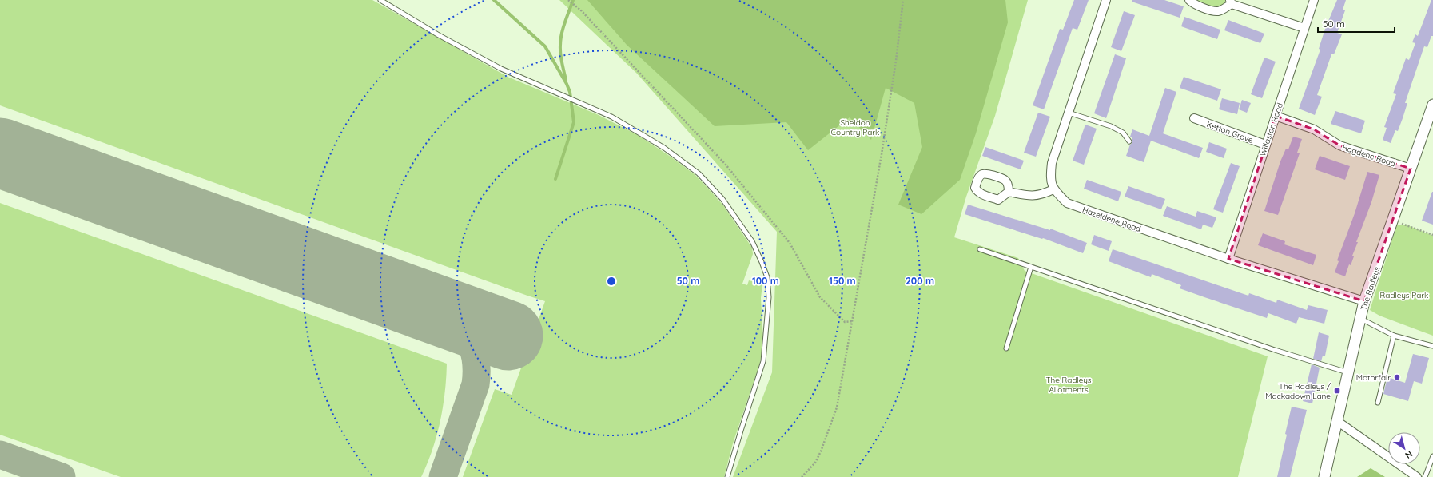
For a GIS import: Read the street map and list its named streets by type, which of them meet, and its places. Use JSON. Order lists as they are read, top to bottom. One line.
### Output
{"streets":{"street":["Willaston Road","Ketton Grove","Ragdene Road","Hazeldene Road","The Radleys"]},"crossings":[["Willaston Road","Ketton Grove"],["Willaston Road","Ragdene Road"],["Willaston Road","Hazeldene Road"],["Ragdene Road","The Radleys"],["Hazeldene Road","The Radleys"]],"parks":["Sheldon Country Park","Radleys Park","The Radleys Allotments"],"places":{"other":["Motorfair"],"transit":["The Radleys / Mackadown Lane"]},"scale_bar":"50 m","north":"bottom right","rings":["50 m","100 m","150 m","200 m"]}
